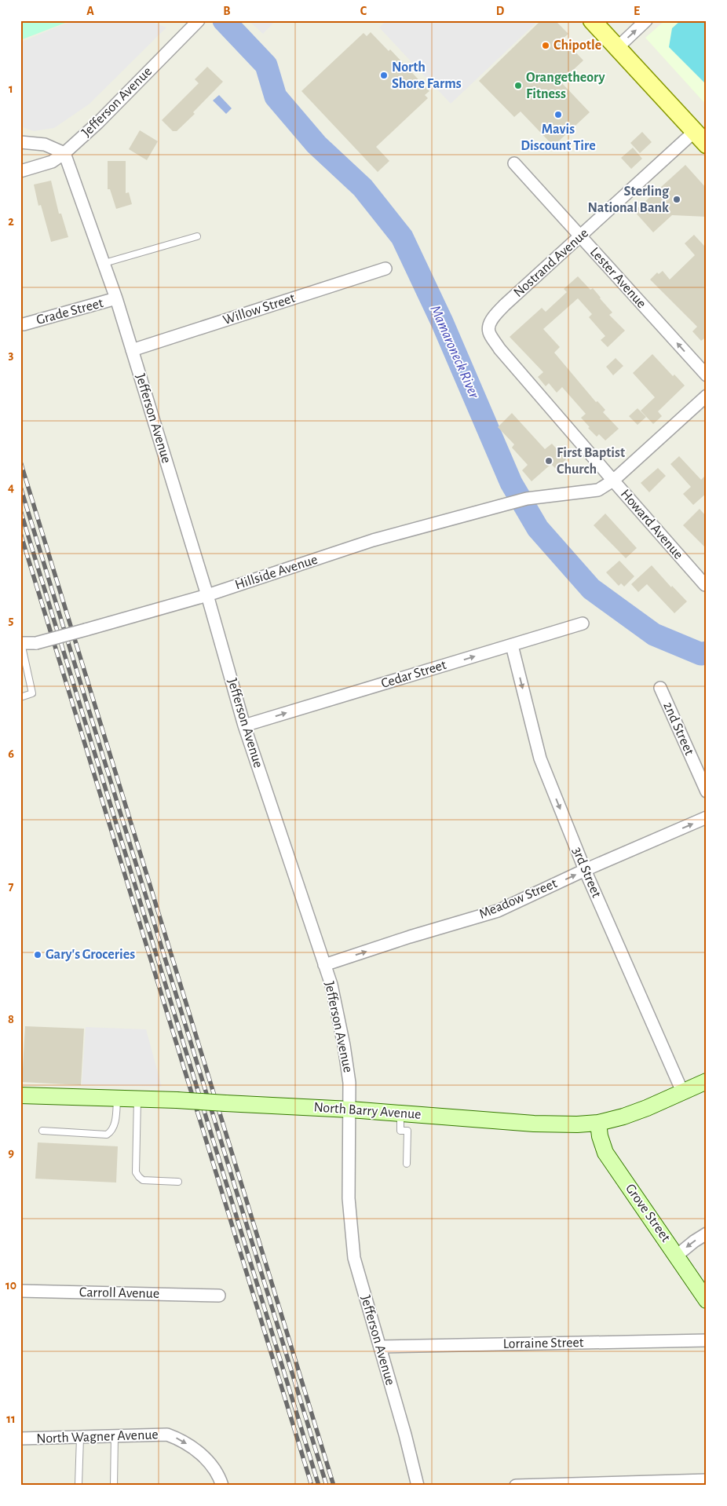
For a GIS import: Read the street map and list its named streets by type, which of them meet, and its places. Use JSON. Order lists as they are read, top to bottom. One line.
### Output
{"streets":{"street":["Jefferson Avenue","Nostrand Avenue","Lester Avenue","Willow Street","Grade Street","Howard Avenue","Hillside Avenue","Cedar Street","2nd Street","3rd Street","Meadow Street","North Barry Avenue","Grove Street","Carroll Avenue","Lorraine Street","North Wagner Avenue"]},"crossings":[["Jefferson Avenue","Willow Street"],["Jefferson Avenue","Grade Street"],["Jefferson Avenue","Hillside Avenue"],["Jefferson Avenue","Cedar Street"],["Jefferson Avenue","Meadow Street"],["Jefferson Avenue","North Barry Avenue"],["Jefferson Avenue","Lorraine Street"],["Nostrand Avenue","Lester Avenue"],["Nostrand Avenue","Howard Avenue"],["Howard Avenue","Hillside Avenue"],["Cedar Street","3rd Street"],["3rd Street","Meadow Street"],["3rd Street","North Barry Avenue"],["North Barry Avenue","Grove Street"]],"one_way":["Lester Avenue","Cedar Street","3rd Street","Meadow Street","North Wagner Avenue"],"water":["Mamaroneck River"],"places":["Chipotle","North Shore Farms","Orangetheory Fitness","Mavis Discount Tire","Sterling National Bank","First Baptist Church","Gary's Groceries"],"grid":{"columns":["A","B","C","D","E"],"rows":["1","2","3","4","5","6","7","8","9","10","11"]}}
